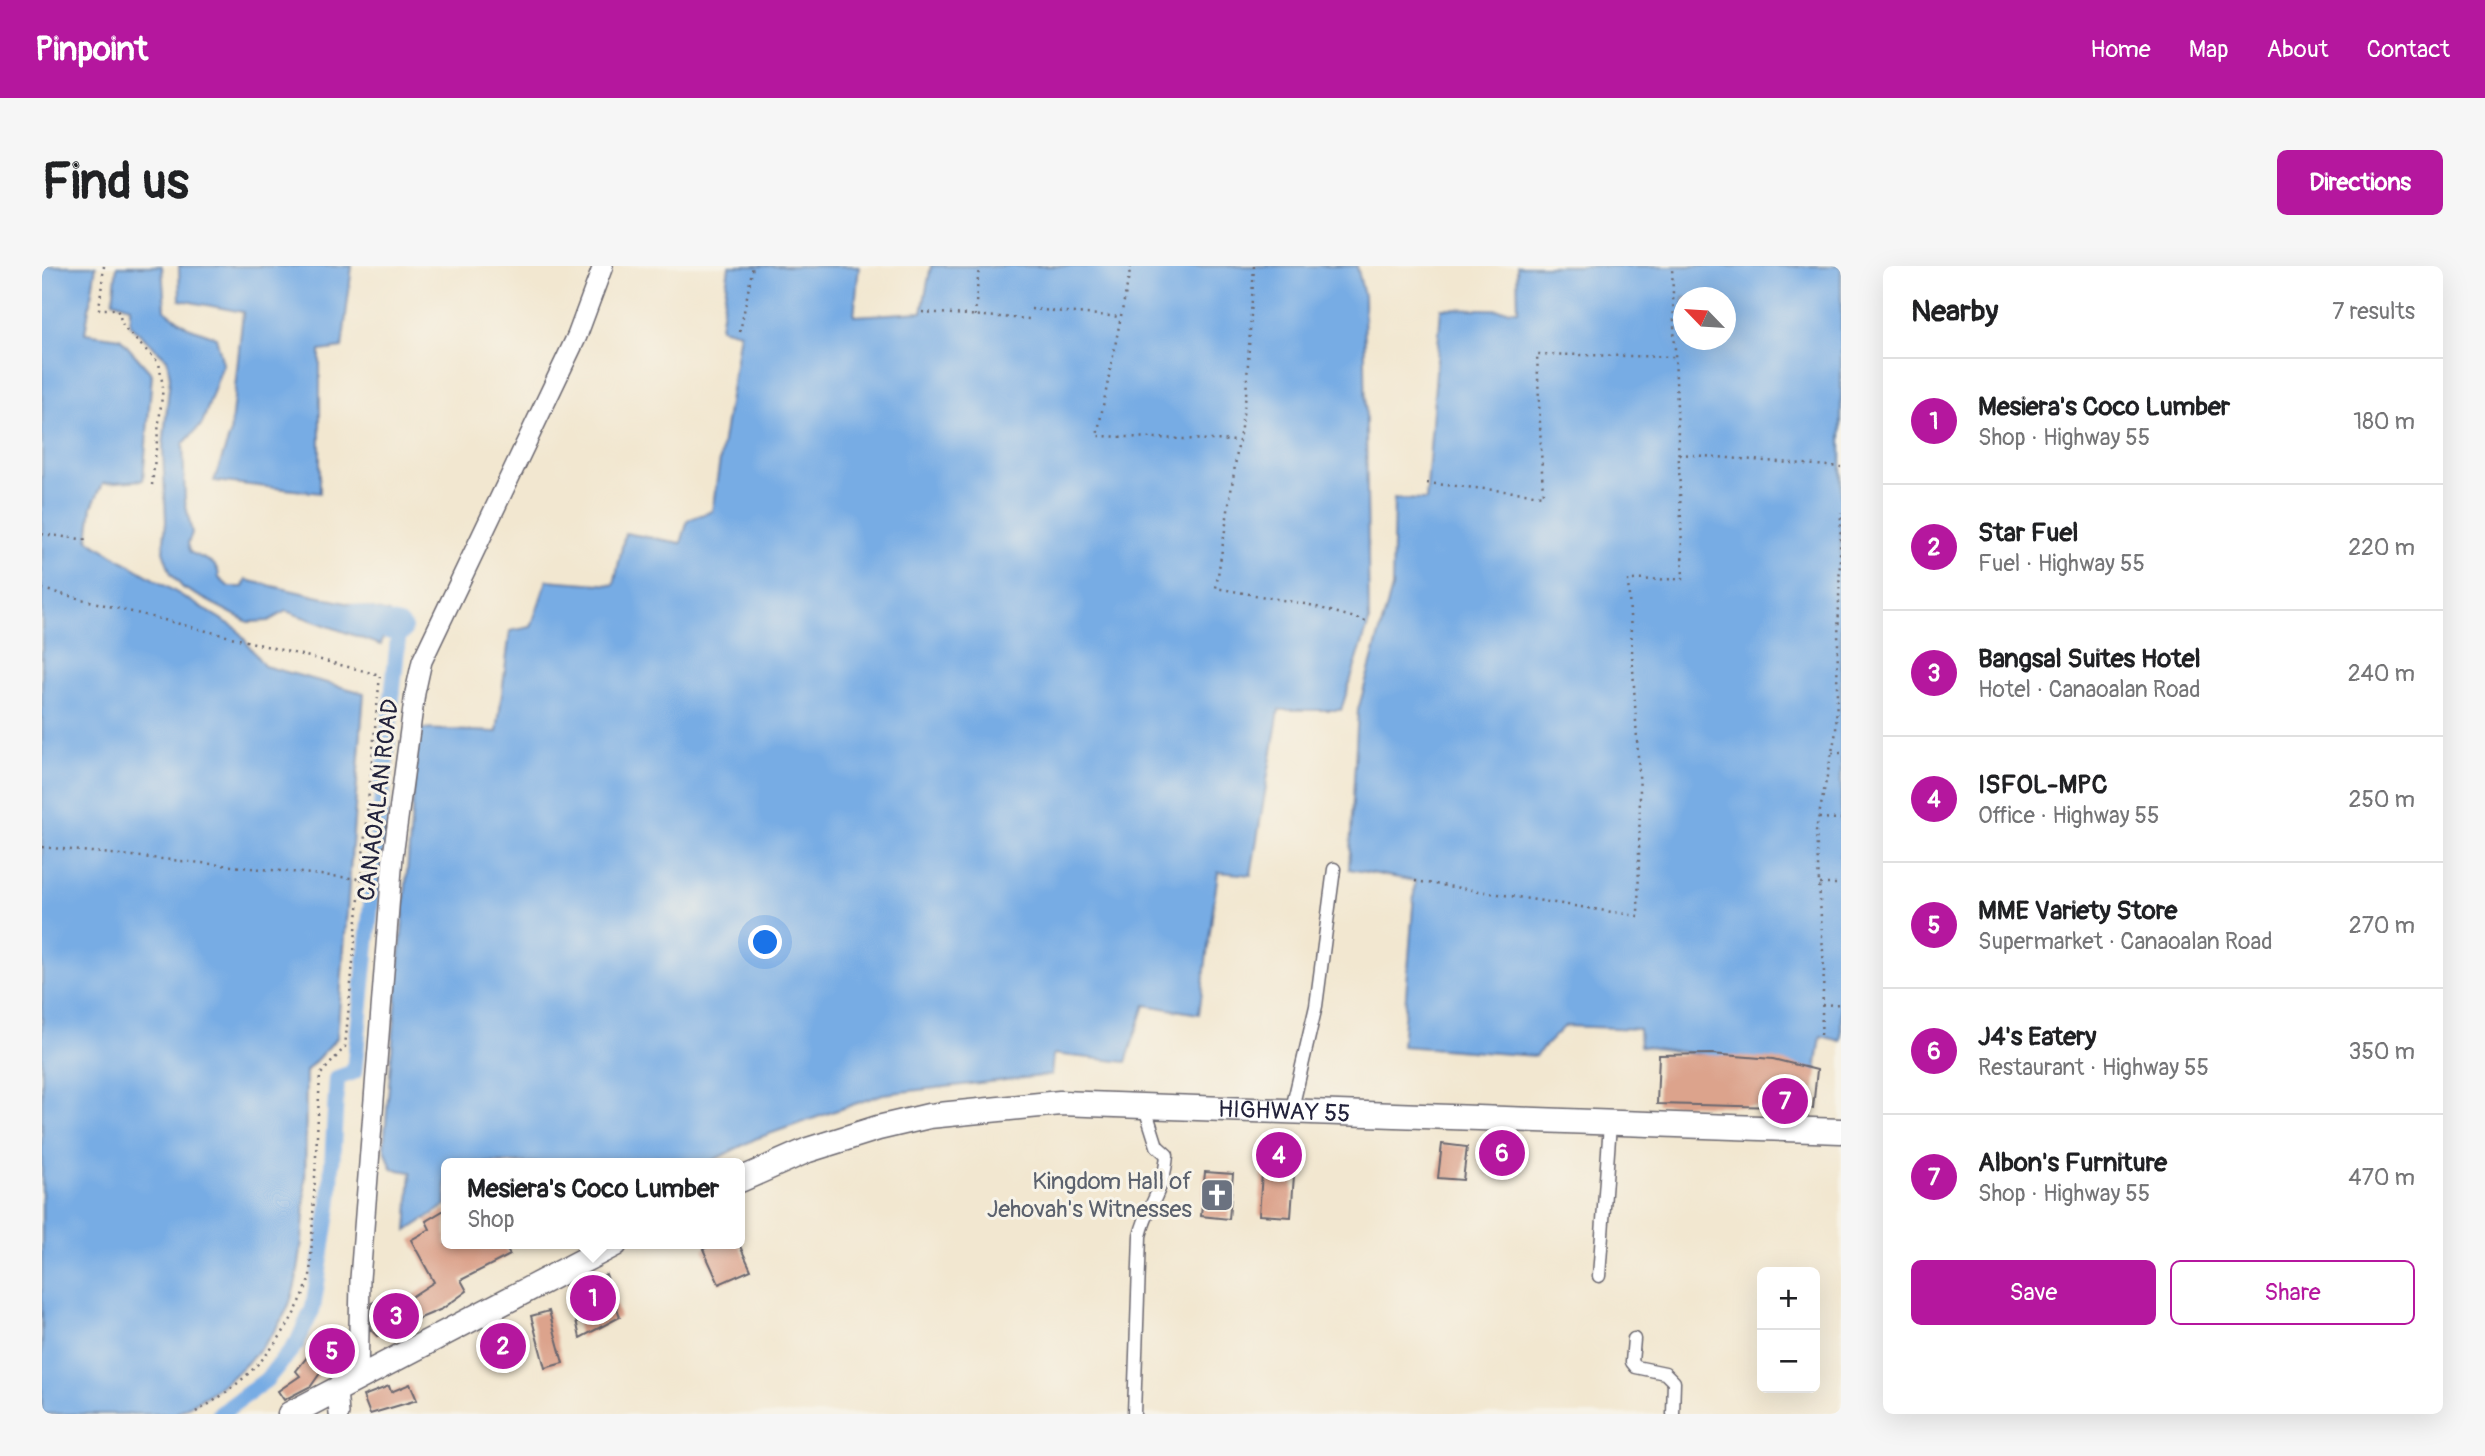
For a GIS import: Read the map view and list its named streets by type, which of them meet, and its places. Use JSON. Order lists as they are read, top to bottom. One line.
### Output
{"streets":{"highway":["HIGHWAY 55"],"street":["CANAOALAN ROAD"]},"places":{"church":["Kingdom Hall of Jehovah's Witnesses"]},"north":"top left","page":{"header":"Pinpoint","nav":["Home","Map","About","Contact"],"buttons":["Directions",["Save","Share"]],"title":"Find us","heading":["Nearby","7 results"],"list":[{"mark":"1","name":"Mesiera's Coco Lumber","note":"Shop · Highway 55","value":"180 m"},{"mark":"2","name":"Star Fuel","note":"Fuel · Highway 55","value":"220 m"},{"mark":"3","name":"Bangsal Suites Hotel","note":"Hotel · Canaoalan Road","value":"240 m"},{"mark":"4","name":"ISFOL-MPC","note":"Office · Highway 55","value":"250 m"},{"mark":"5","name":"MME Variety Store","note":"Supermarket · Canaoalan Road","value":"270 m"},{"mark":"6","name":"J4's Eatery","note":"Restaurant · Highway 55","value":"350 m"},{"mark":"7","name":"Albon's Furniture","note":"Shop · Highway 55","value":"470 m"}],"pins":["7","6","4","1","3","2","5"],"popup":["Mesiera's Coco Lumber","Shop"],"map_buttons":["+","−"]}}
